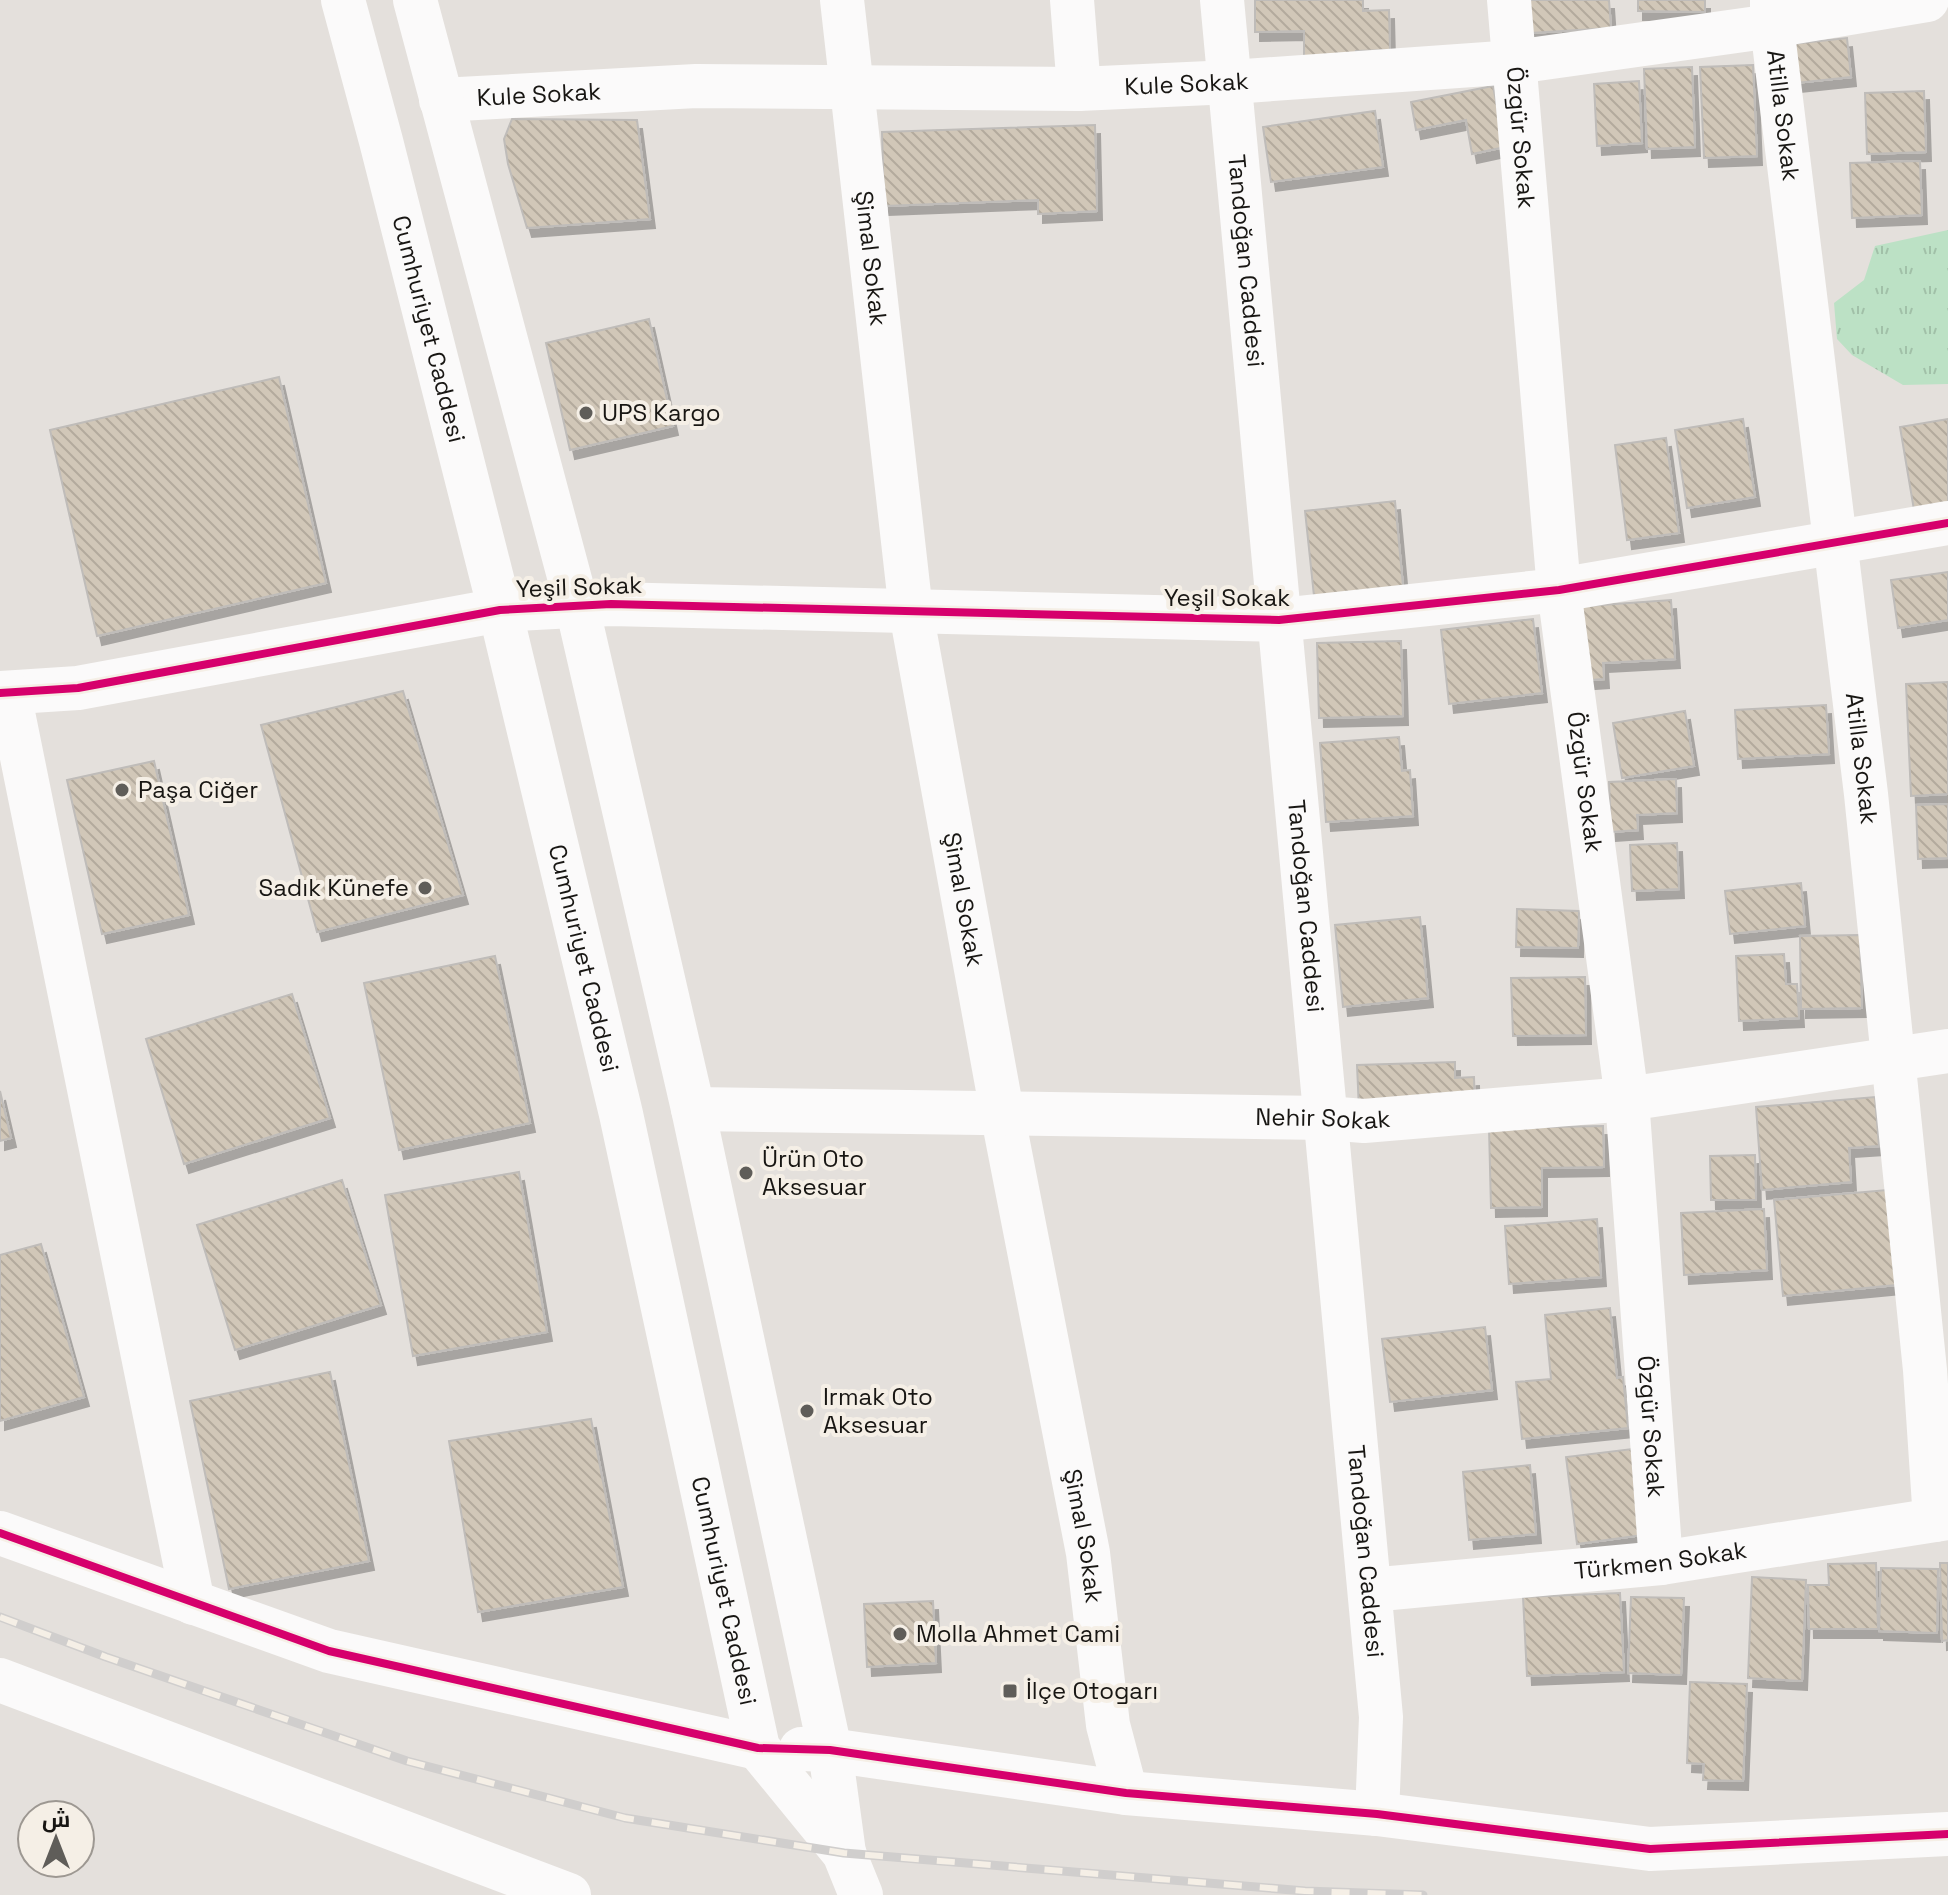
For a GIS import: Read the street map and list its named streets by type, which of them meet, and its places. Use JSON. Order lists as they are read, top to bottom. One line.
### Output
{"streets":{"street":["Kule Sokak","Atilla Sokak","Özgür Sokak","Şimal Sokak","Tandoğan Caddesi","Cumhuriyet Caddesi","Yeşil Sokak","Nehir Sokak","Türkmen Sokak"]},"crossings":[["Kule Sokak","Atilla Sokak"],["Kule Sokak","Özgür Sokak"],["Kule Sokak","Şimal Sokak"],["Kule Sokak","Tandoğan Caddesi"],["Atilla Sokak","Yeşil Sokak"],["Atilla Sokak","Nehir Sokak"],["Atilla Sokak","Türkmen Sokak"],["Özgür Sokak","Yeşil Sokak"],["Özgür Sokak","Nehir Sokak"],["Özgür Sokak","Türkmen Sokak"],["Şimal Sokak","Yeşil Sokak"],["Şimal Sokak","Nehir Sokak"],["Tandoğan Caddesi","Yeşil Sokak"],["Tandoğan Caddesi","Nehir Sokak"],["Tandoğan Caddesi","Türkmen Sokak"],["Cumhuriyet Caddesi","Yeşil Sokak"]],"places":{"other":["UPS Kargo","Paşa Ciğer","Sadık Künefe","Ürün Oto Aksesuar","Irmak Oto Aksesuar","Molla Ahmet Cami"],"transit":["İlçe Otogarı"]},"north":"top"}
